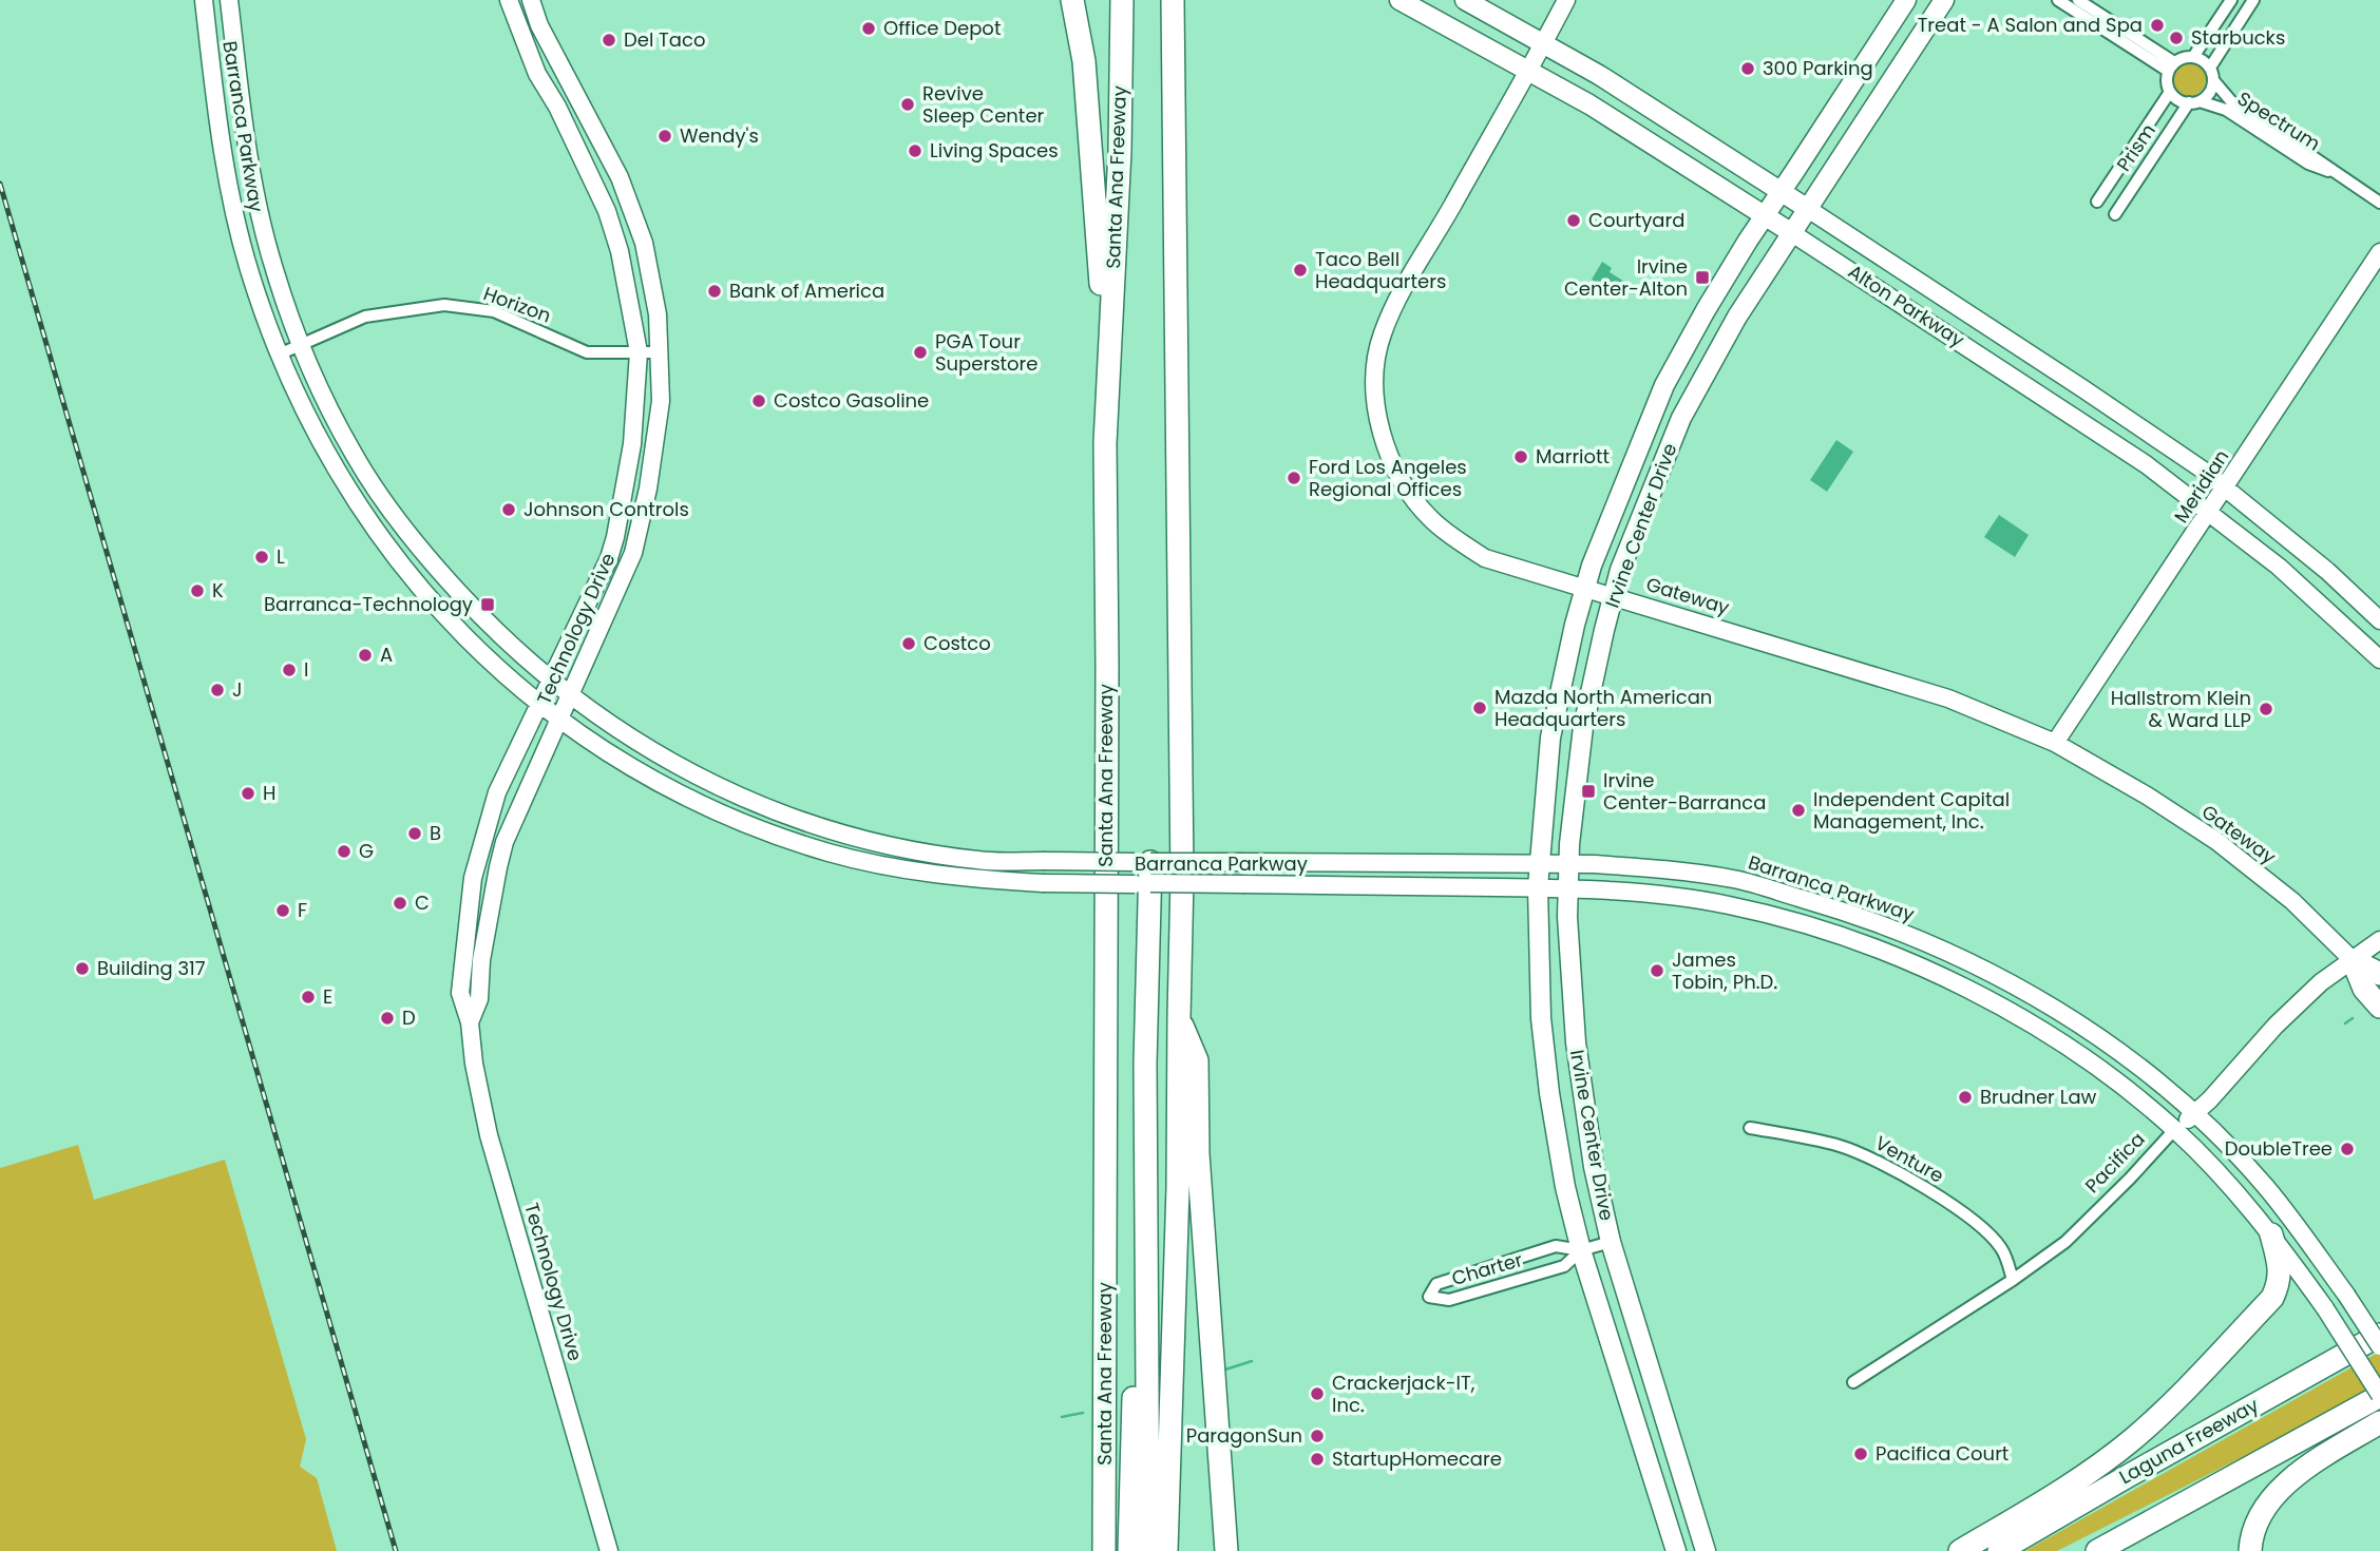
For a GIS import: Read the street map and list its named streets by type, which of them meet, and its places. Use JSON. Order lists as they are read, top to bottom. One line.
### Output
{"streets":{"highway":["Santa Ana Freeway","Laguna Freeway"],"main road":["Barranca Parkway","Alton Parkway","Meridian","Irvine Center Drive","Gateway","Technology Drive","Pacifica"],"street":["Spectrum","Prism","Horizon","Venture","Charter"]},"crossings":[["Spectrum","Prism"],["Barranca Parkway","Horizon"],["Barranca Parkway","Irvine Center Drive"],["Barranca Parkway","Technology Drive"],["Barranca Parkway","Pacifica"],["Horizon","Technology Drive"],["Alton Parkway","Meridian"],["Alton Parkway","Irvine Center Drive"],["Alton Parkway","Gateway"],["Meridian","Gateway"],["Irvine Center Drive","Gateway"],["Irvine Center Drive","Charter"],["Gateway","Pacifica"],["Venture","Pacifica"]],"places":{"other":["Treat - A Salon and Spa","Office Depot","Starbucks","Del Taco","300 Parking","Revive Sleep Center","Wendy's","Living Spaces","Courtyard","Taco Bell Headquarters","Bank of America","PGA Tour Superstore","Costco Gasoline","Marriott","Ford Los Angeles Regional Offices","Johnson Controls","L","K","Costco","A","I","J","Mazda North American Headquarters","Hallstrom Klein & Ward LLP","H","Independent Capital Management, Inc.","B","G","C","F","Building 317","James Tobin, Ph.D.","E","D","Brudner Law","DoubleTree","Crackerjack-IT, Inc.","ParagonSun","Pacifica Court","StartupHomecare"],"transit":["Irvine Center-Alton","Barranca-Technology","Irvine Center-Barranca"]}}
